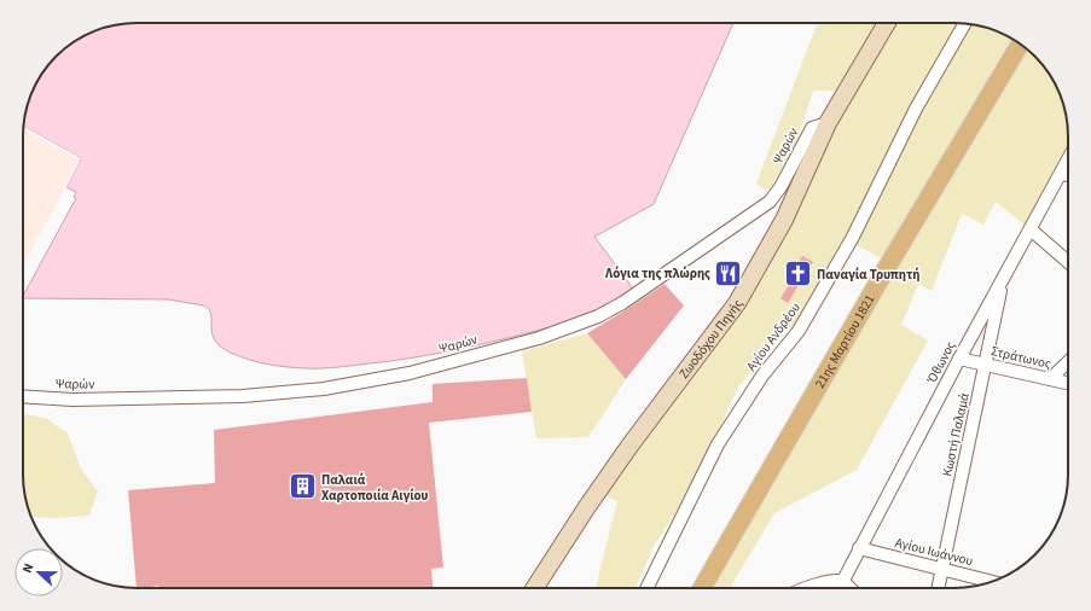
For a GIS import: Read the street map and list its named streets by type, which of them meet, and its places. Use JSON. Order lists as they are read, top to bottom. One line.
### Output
{"streets":{"main road":["Ζωοδόχου Πηγής","21ης Μαρτίου 1821"],"street":["Ψαρών","Αγίου Ανδρέου","Στράτωνος","Όθωνος","Κωστή Παλαμά","Αγίου Ιωάννου"]},"crossings":[["Ψαρών","Ζωοδόχου Πηγής"],["Στράτωνος","Όθωνος"],["Στράτωνος","Κωστή Παλαμά"],["Όθωνος","Κωστή Παλαμά"],["Όθωνος","Αγίου Ιωάννου"],["Κωστή Παλαμά","Αγίου Ιωάννου"]],"places":{"restaurant":["Λόγια της πλώρης"],"church":["Παναγία Τρυπητή"],"building":["Παλαιά Χαρτοποιία Αιγίου"]},"north":"left"}
